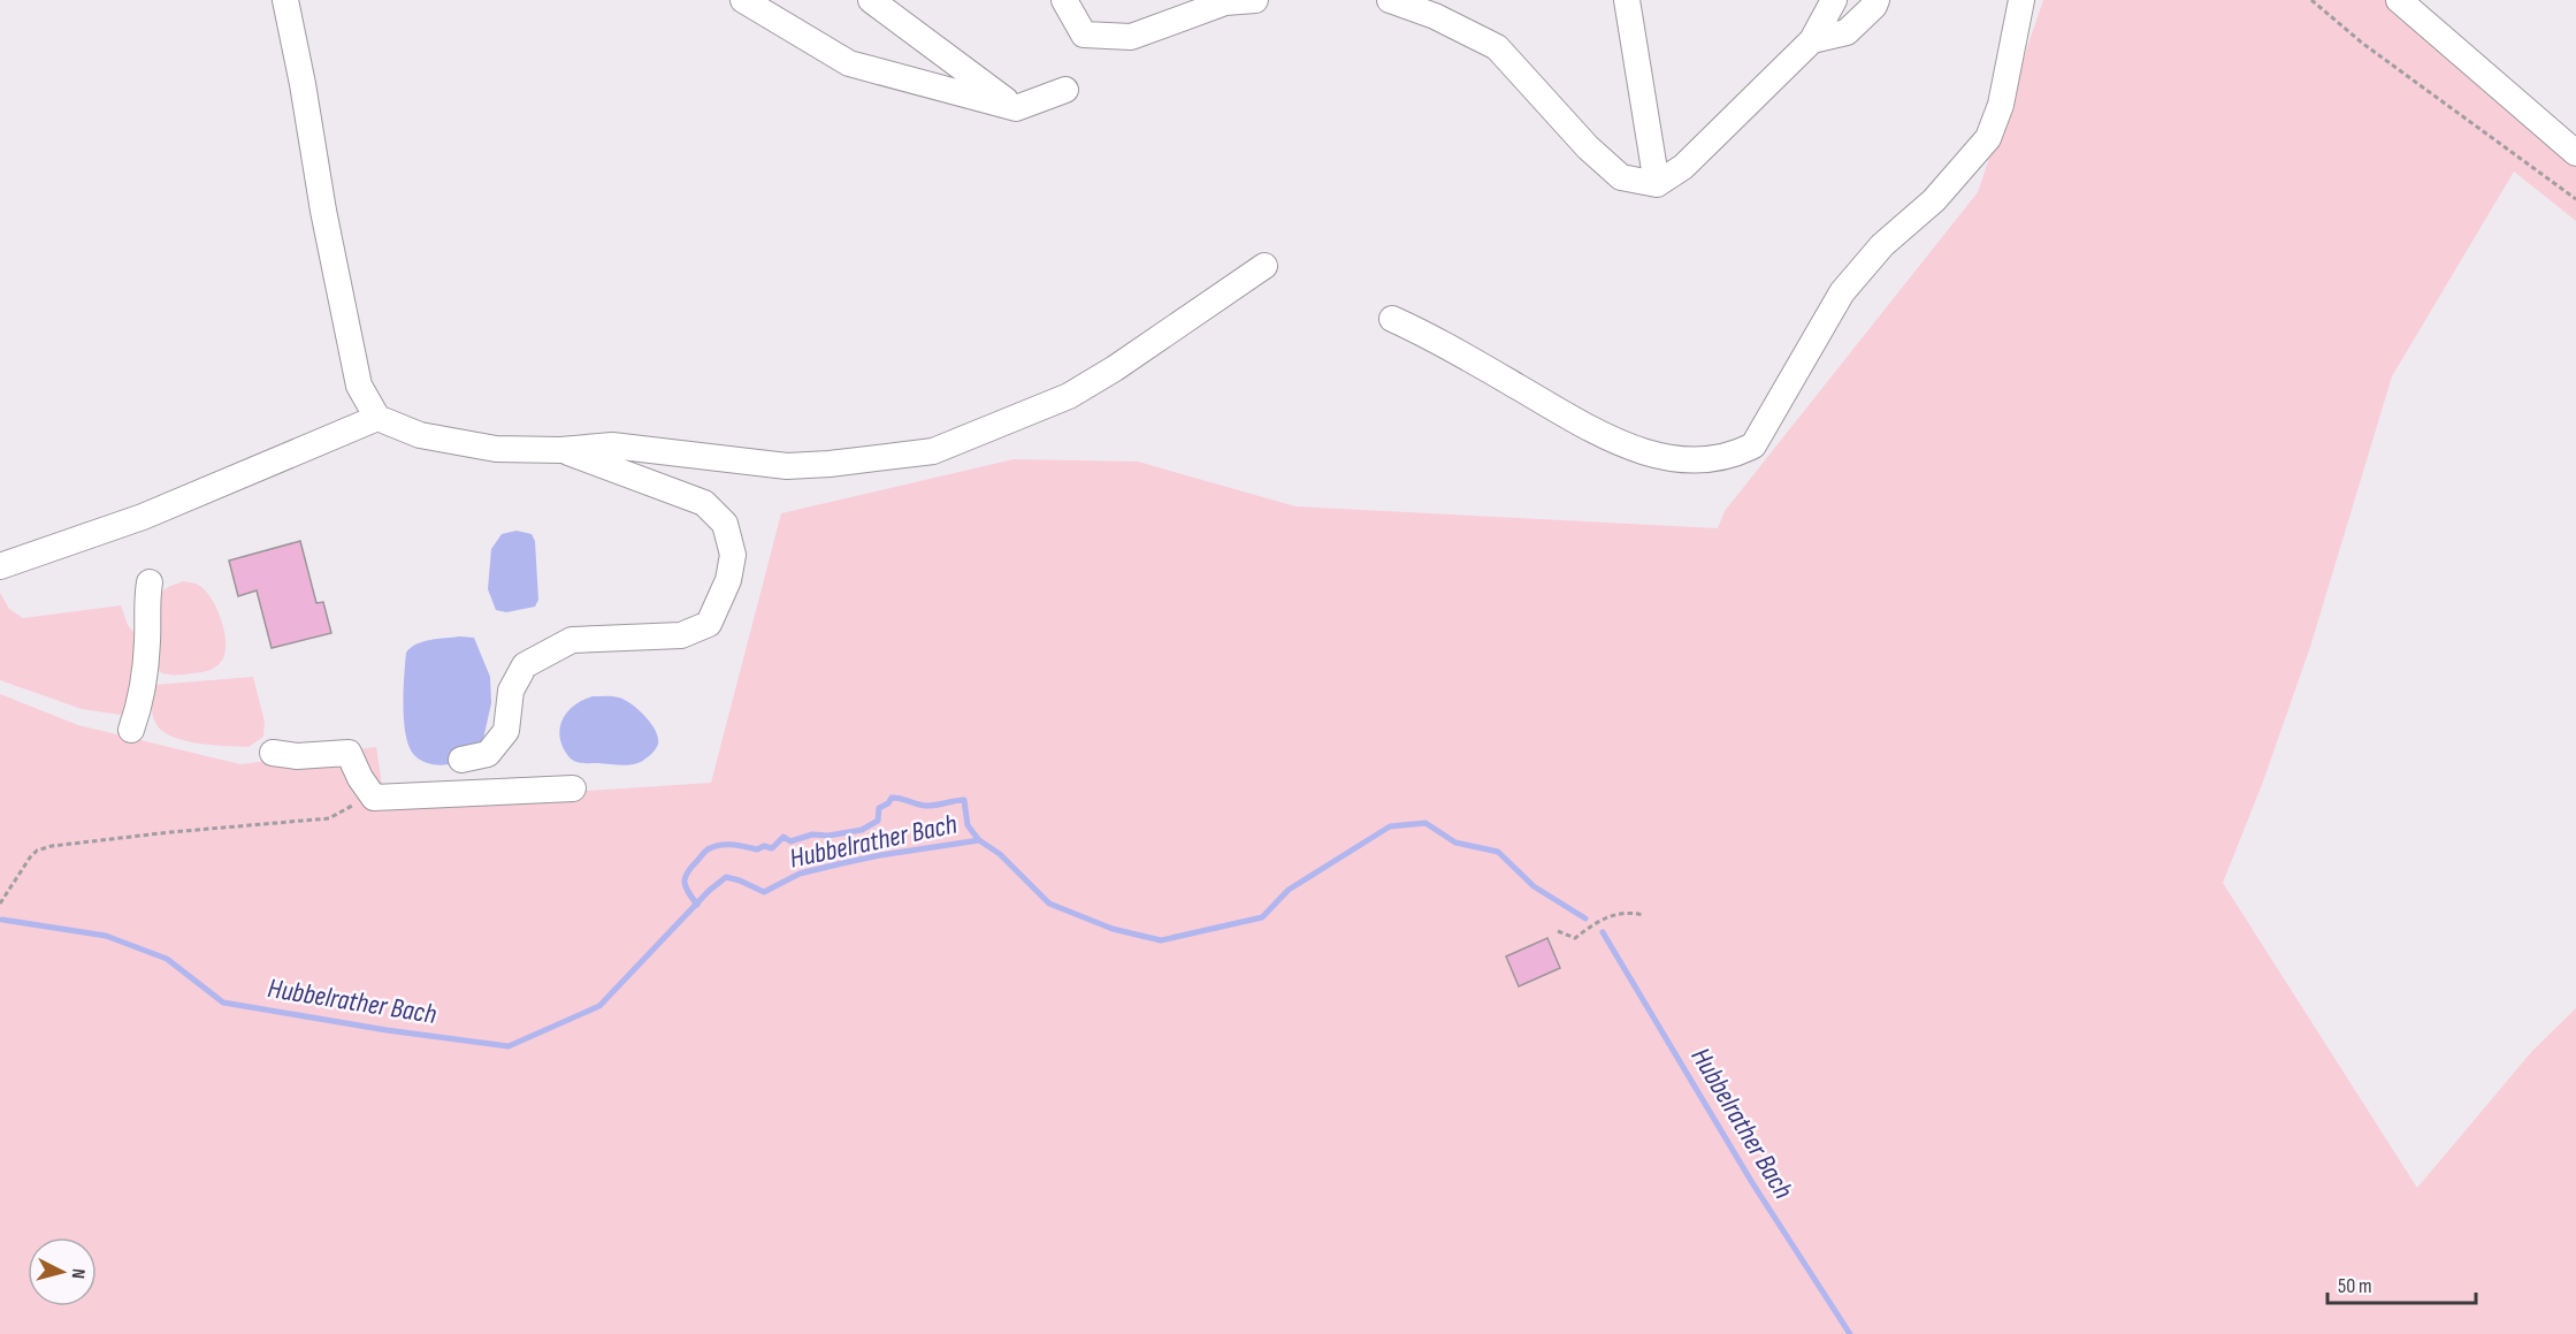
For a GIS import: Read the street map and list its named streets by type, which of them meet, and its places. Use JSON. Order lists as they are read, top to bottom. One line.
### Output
{"water":["Hubbelrather Bach"],"scale_bar":"50 m","north":"right"}
